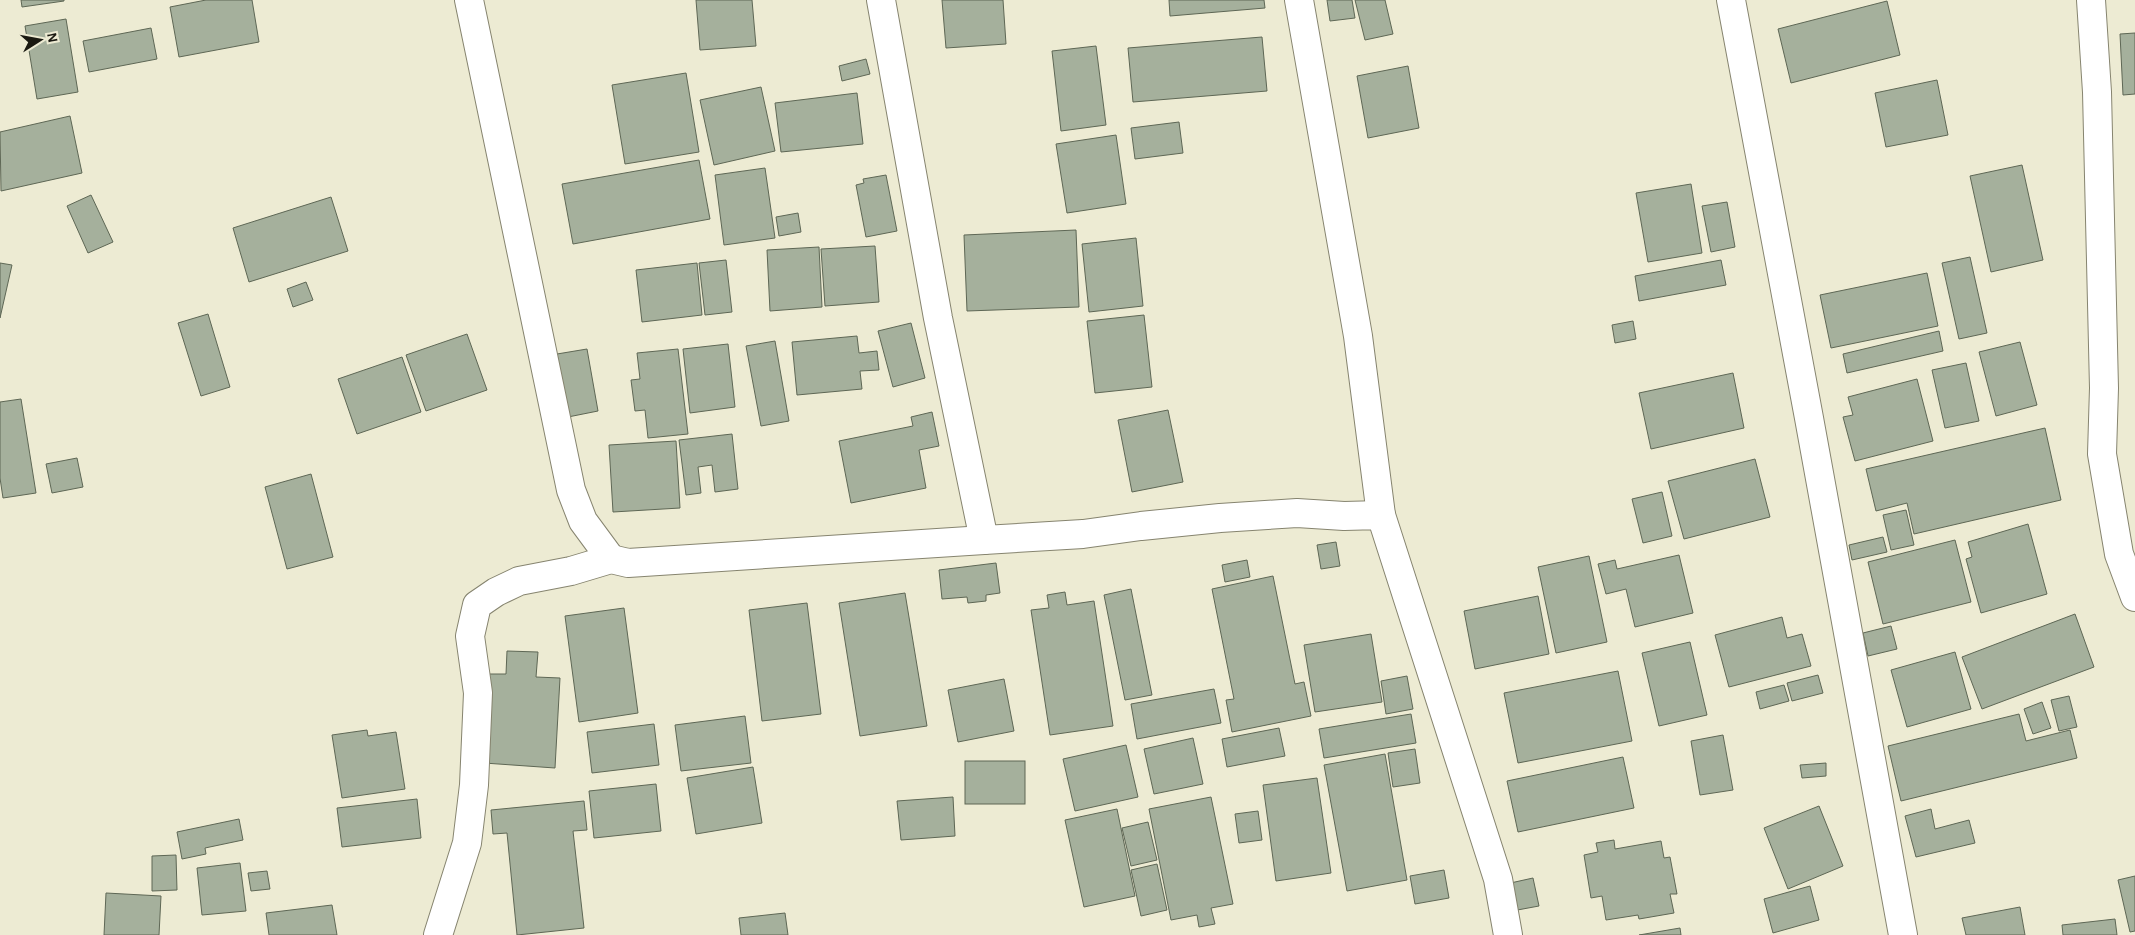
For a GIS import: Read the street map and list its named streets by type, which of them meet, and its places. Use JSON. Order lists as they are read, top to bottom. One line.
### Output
{"north":"right"}
